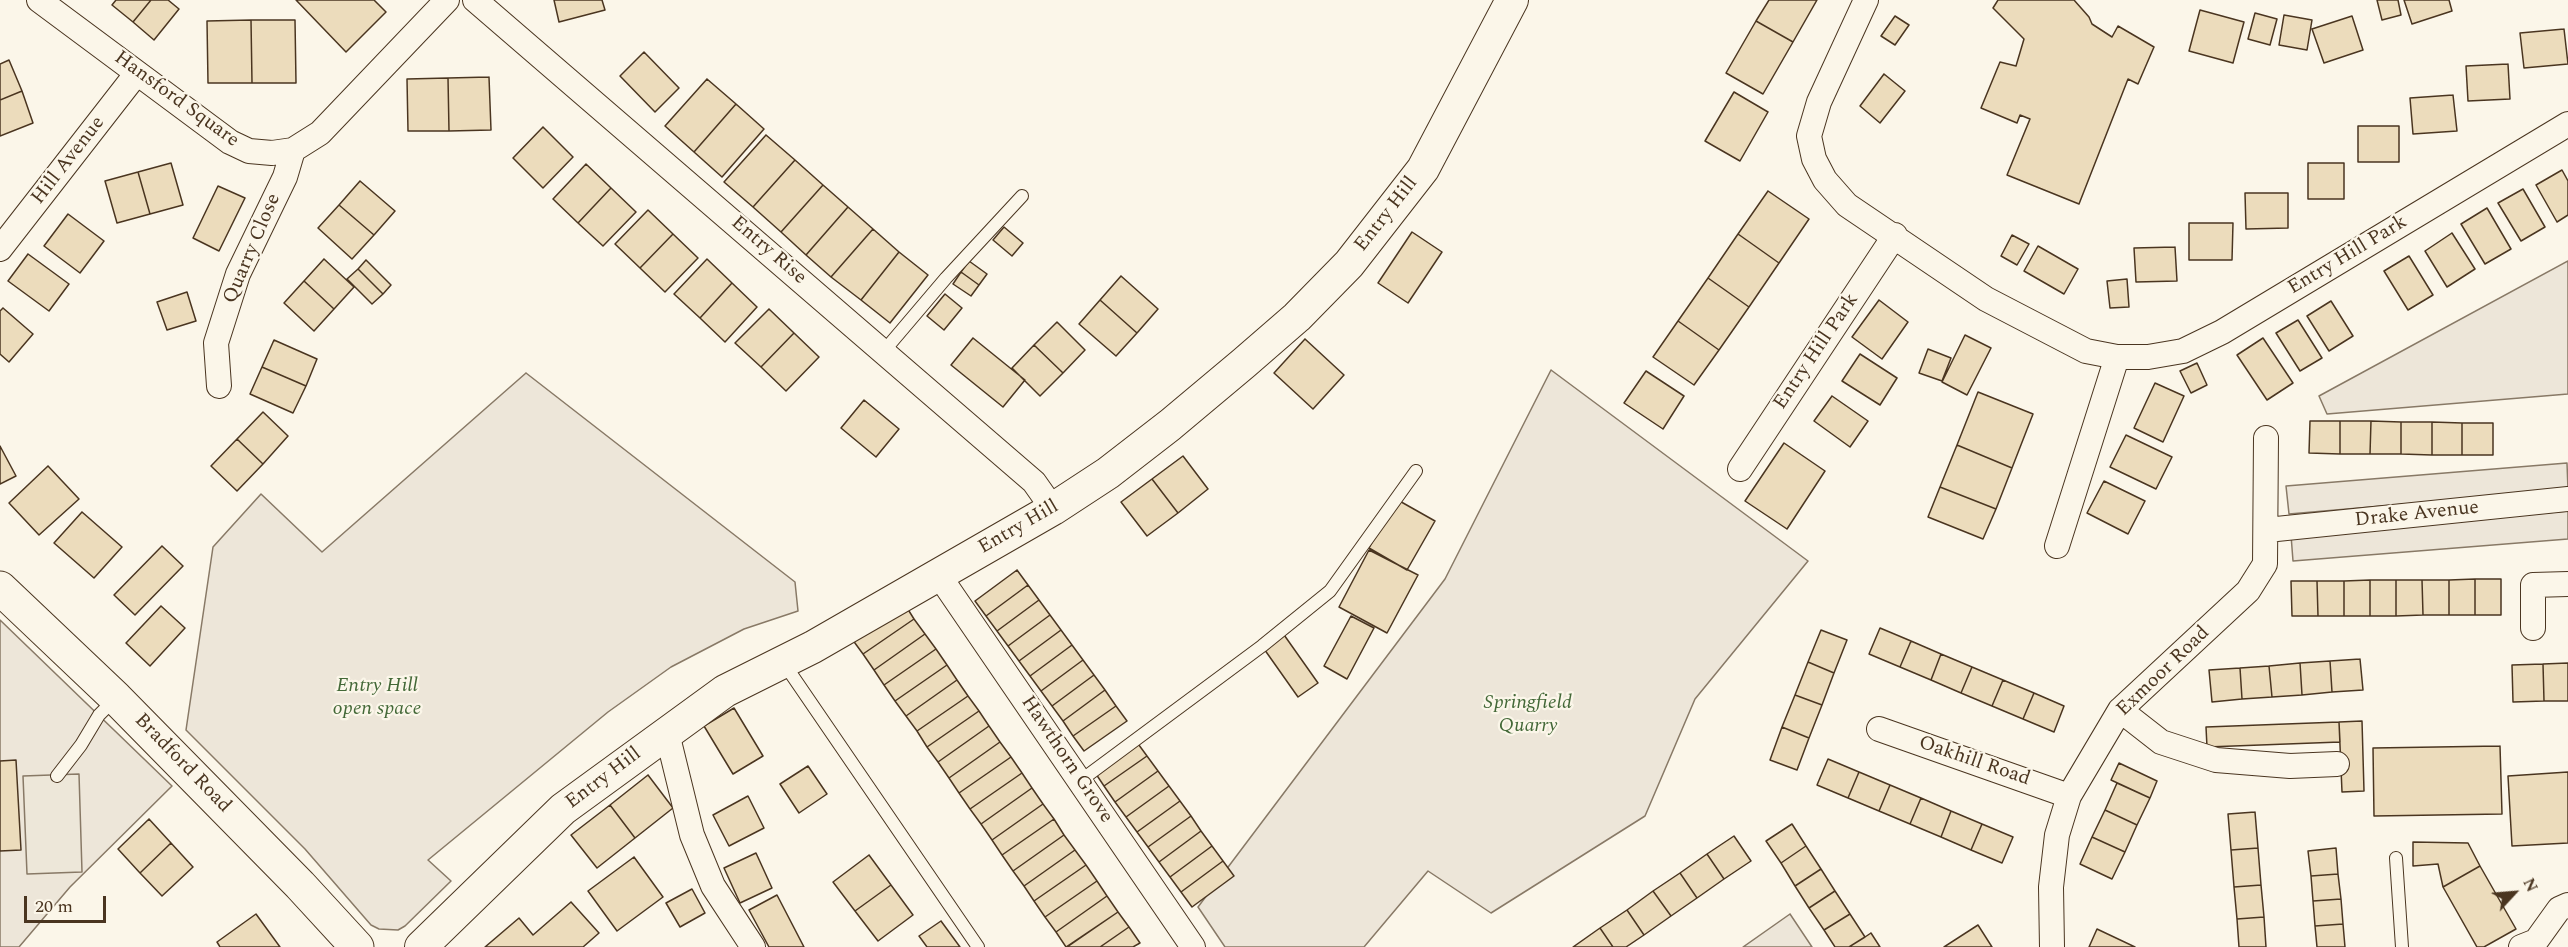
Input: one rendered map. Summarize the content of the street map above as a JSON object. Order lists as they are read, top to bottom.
{
  "streets": {
    "main road": ["Bradford Road"],
    "street": [
      "Hansford Square",
      "Hill Avenue",
      "Entry Hill",
      "Quarry Close",
      "Entry Rise",
      "Entry Hill Park",
      "Drake Avenue",
      "Exmoor Road",
      "Hawthorn Grove",
      "Oakhill Road"
    ]
  },
  "crossings": [
    ["Hansford Square", "Hill Avenue"],
    ["Hansford Square", "Quarry Close"],
    ["Entry Hill", "Entry Rise"],
    ["Entry Hill", "Hawthorn Grove"],
    ["Drake Avenue", "Exmoor Road"],
    ["Exmoor Road", "Oakhill Road"]
  ],
  "parks": ["Entry Hill open space", "Springfield Quarry"],
  "scale_bar": "20 m",
  "north": "top right"
}
